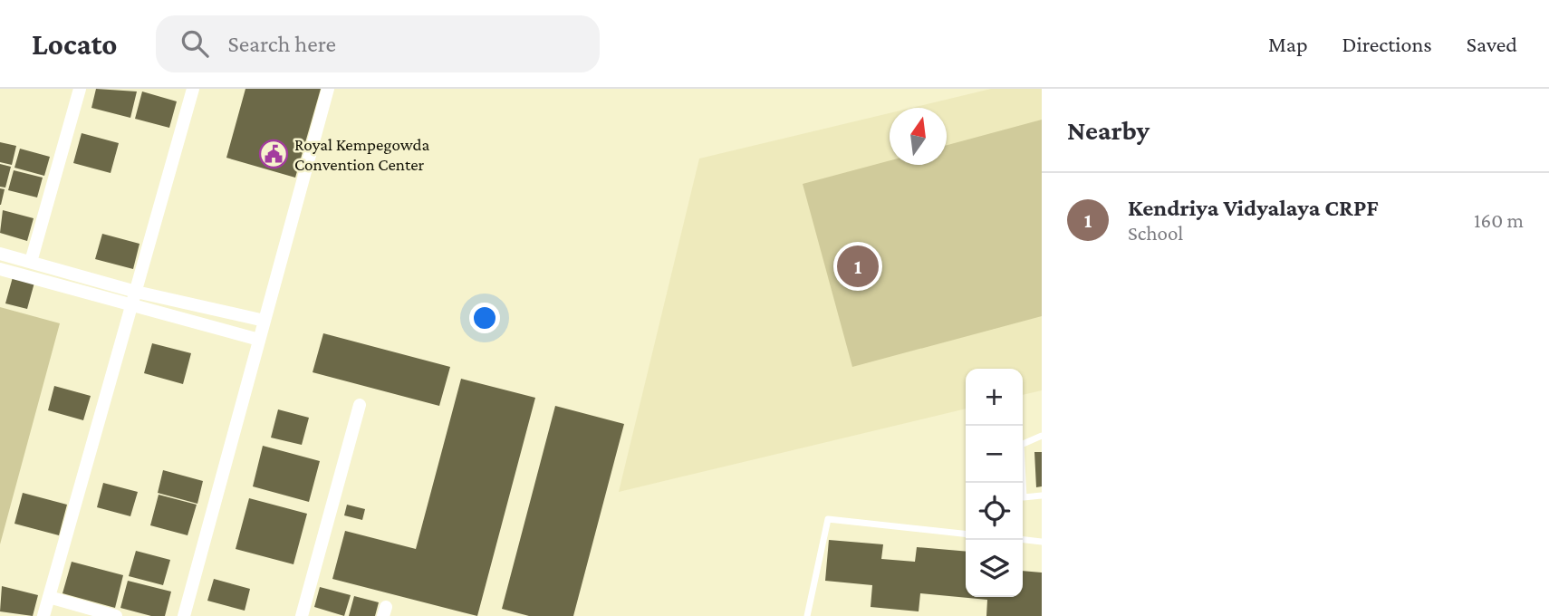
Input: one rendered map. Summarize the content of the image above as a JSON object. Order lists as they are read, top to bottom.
{
  "places": {
    "public building": ["Royal Kempegowda Convention Center"]
  },
  "north": "top",
  "page": {
    "header": "Locato",
    "search": "Search here",
    "nav": ["Map", "Directions", "Saved"],
    "heading": "Nearby",
    "list": [
      {
        "mark": "1",
        "name": "Kendriya Vidyalaya CRPF",
        "note": "School",
        "value": "160 m"
      }
    ],
    "pins": "1",
    "map_buttons": ["+", "−"]
  }
}
